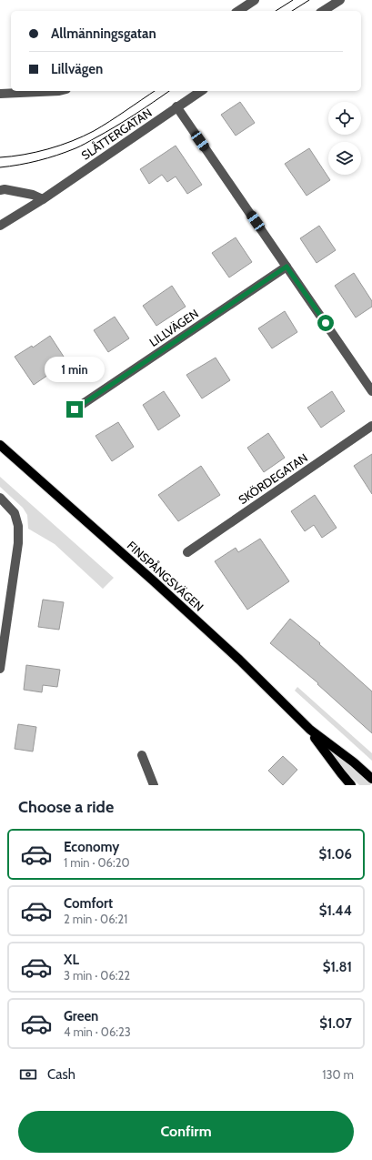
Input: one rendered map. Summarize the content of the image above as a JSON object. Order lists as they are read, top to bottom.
{
  "streets": {
    "main road": ["FINSPÅNGSVÄGEN"],
    "street": ["SLÅTTERGATAN", "LILLVÄGEN", "SKÖRDEGATAN"]
  },
  "page": {
    "banner": ["Allmänningsgatan", "Lillvägen"],
    "bubble": "1 min",
    "heading": "Choose a ride",
    "list": [
      {
        "name": "Economy",
        "note": "1 min · 06:20",
        "value": "$1.06"
      },
      {
        "name": "Comfort",
        "note": "2 min · 06:21",
        "value": "$1.44"
      },
      {
        "name": "XL",
        "note": "3 min · 06:22",
        "value": "$1.81"
      },
      {
        "name": "Green",
        "note": "4 min · 06:23",
        "value": "$1.07"
      }
    ],
    "pay": ["Cash", "130 m"],
    "buttons": "Confirm"
  }
}
